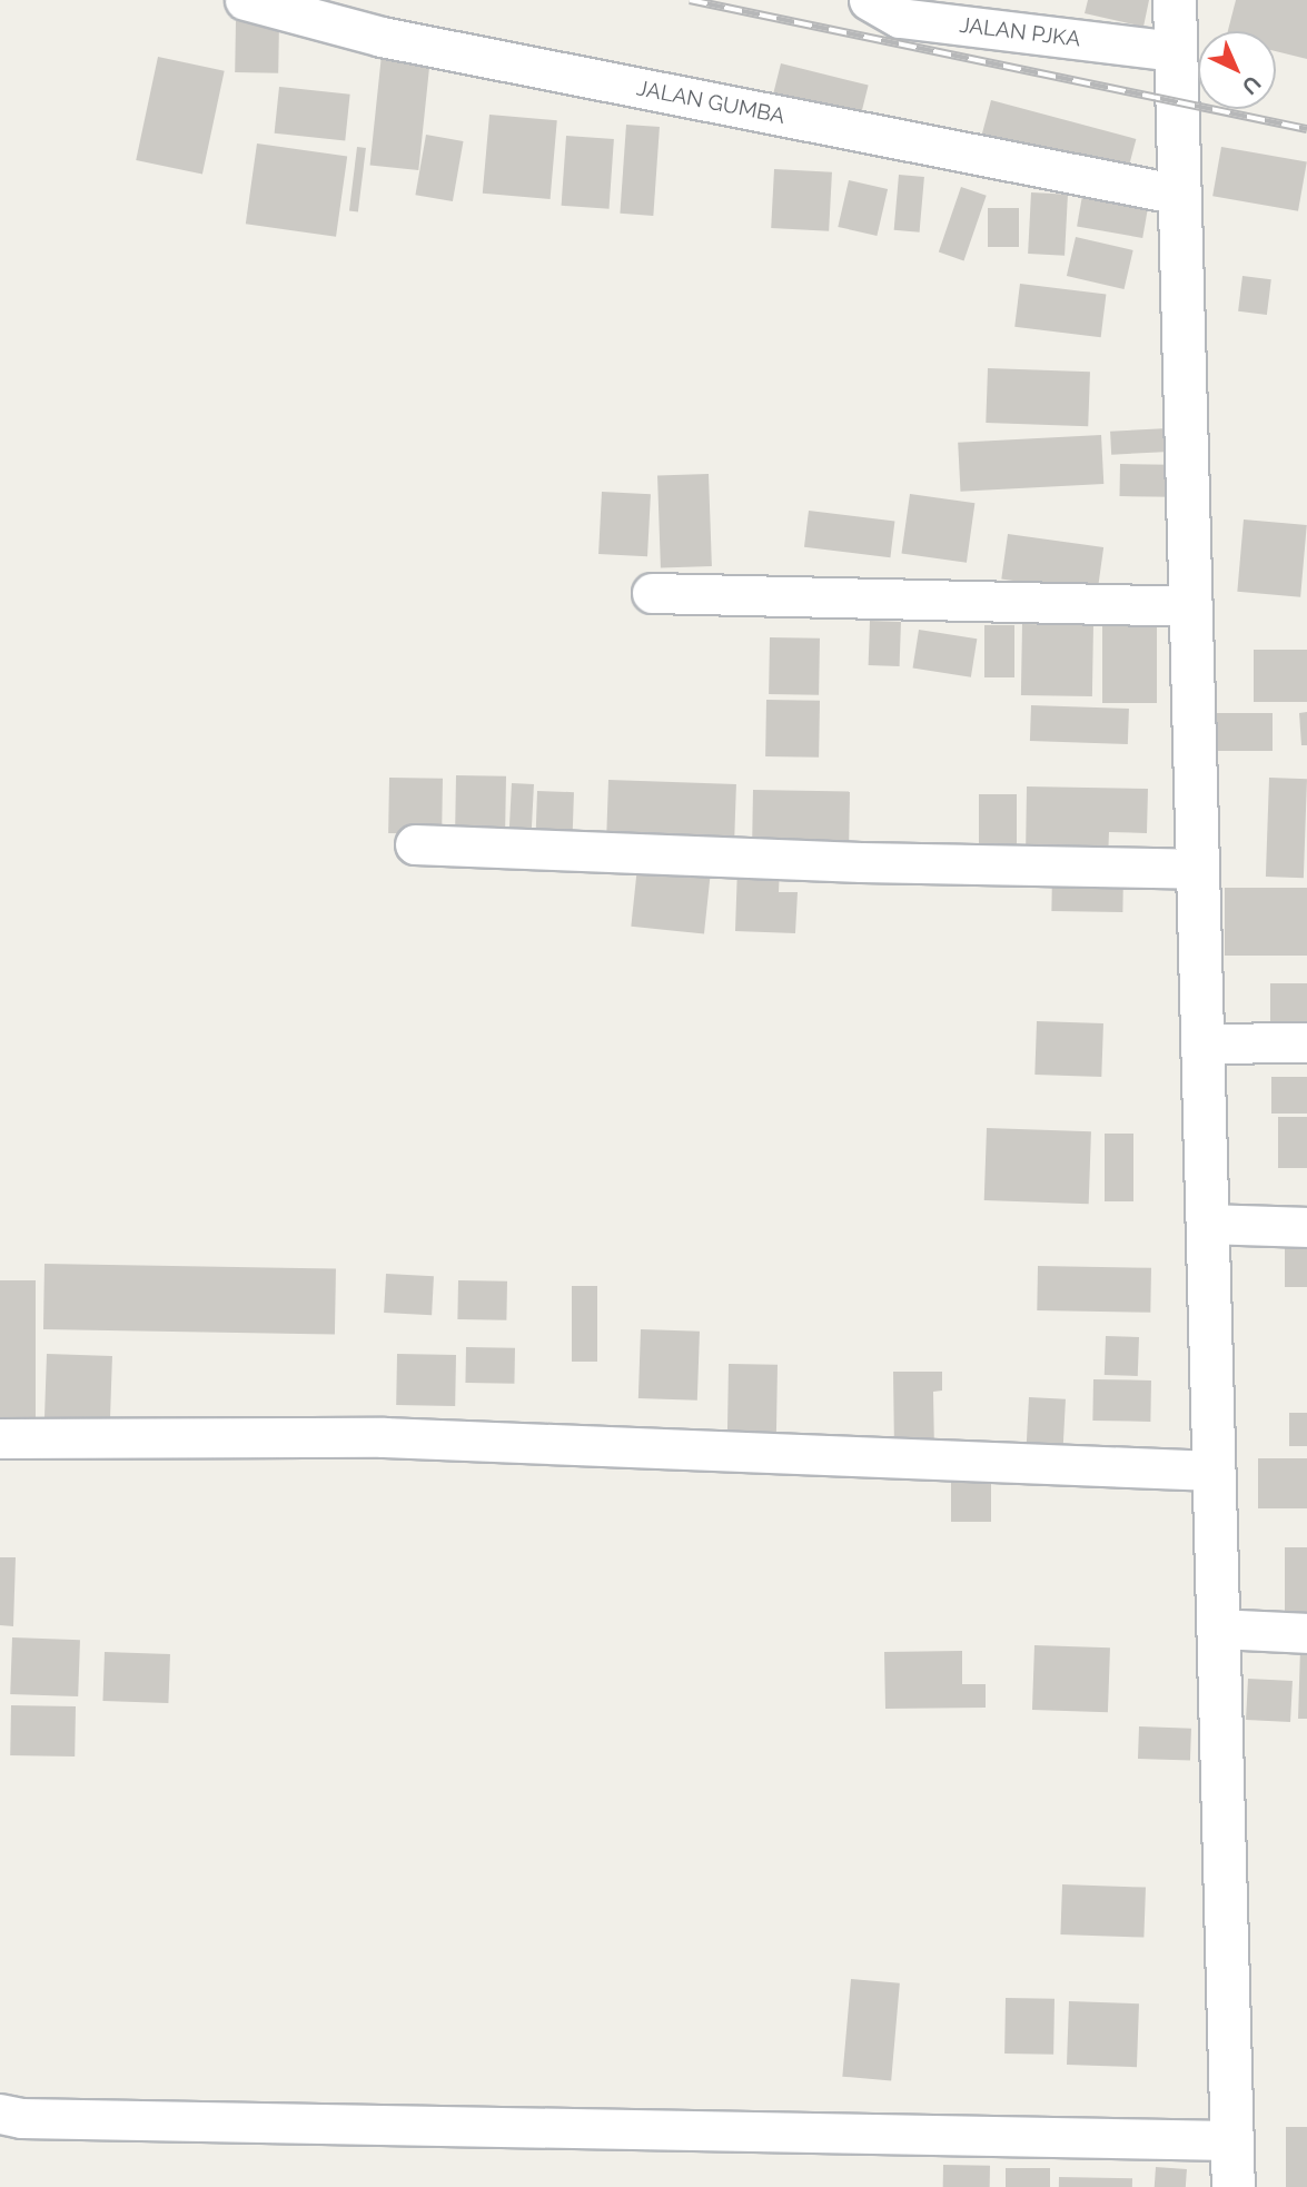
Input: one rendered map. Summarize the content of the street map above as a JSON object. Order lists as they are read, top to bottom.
{
  "streets": {
    "street": ["JALAN PJKA", "JALAN GUMBA"]
  },
  "north": "bottom right"
}
